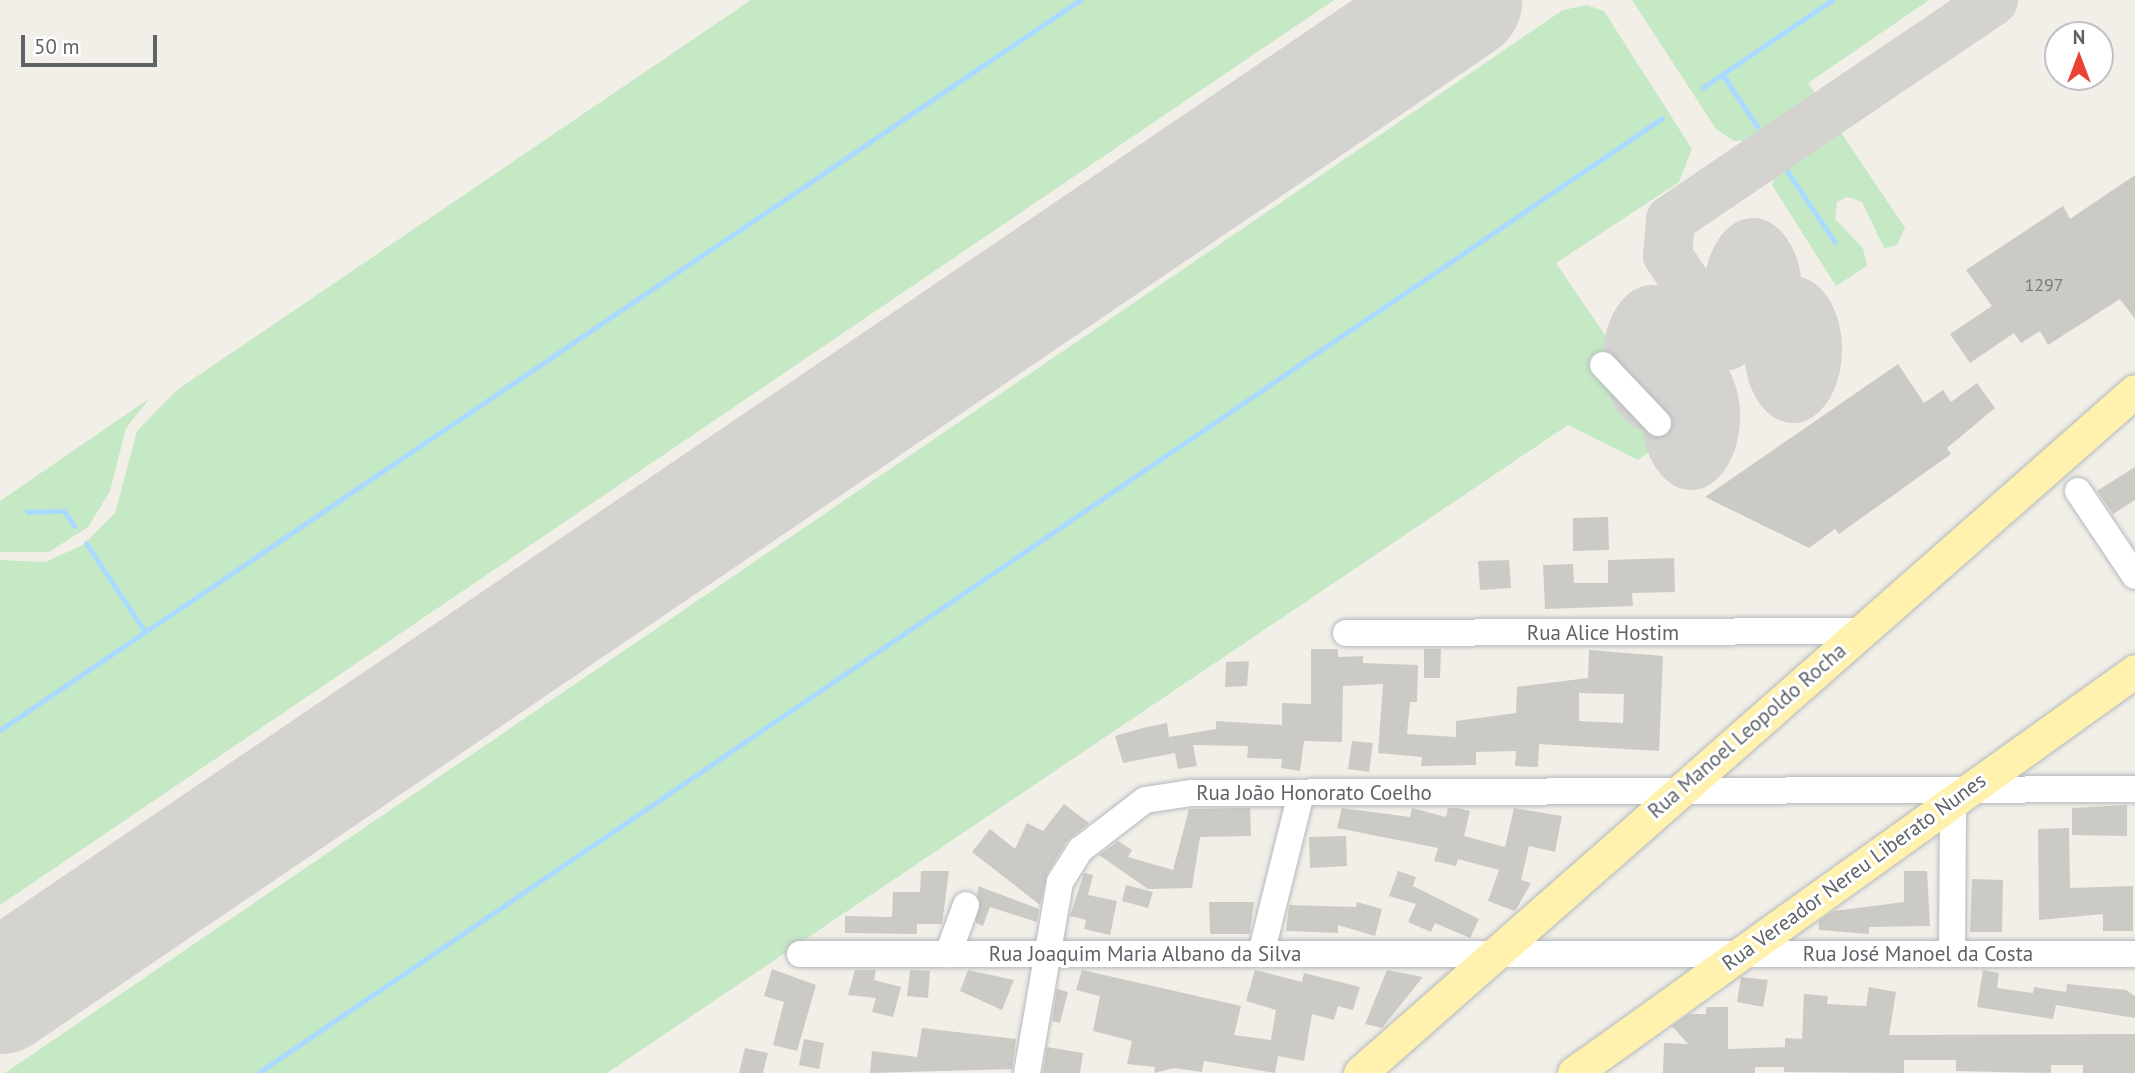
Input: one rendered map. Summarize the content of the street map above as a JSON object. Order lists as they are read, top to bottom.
{
  "streets": {
    "main road": ["Rua Manoel Leopoldo Rocha", "Rua Vereador Nereu Liberato Nunes"],
    "street": [
      "Rua Alice Hostim",
      "Rua João Honorato Coelho",
      "Rua Joaquim Maria Albano da Silva",
      "Rua José Manoel da Costa"
    ]
  },
  "crossings": [
    ["Rua Alice Hostim", "Rua Manoel Leopoldo Rocha"],
    ["Rua Manoel Leopoldo Rocha", "Rua João Honorato Coelho"],
    ["Rua Manoel Leopoldo Rocha", "Rua Joaquim Maria Albano da Silva"],
    ["Rua Manoel Leopoldo Rocha", "Rua José Manoel da Costa"],
    ["Rua João Honorato Coelho", "Rua Vereador Nereu Liberato Nunes"],
    ["Rua João Honorato Coelho", "Rua Joaquim Maria Albano da Silva"],
    ["Rua Vereador Nereu Liberato Nunes", "Rua José Manoel da Costa"],
    ["Rua Joaquim Maria Albano da Silva", "Rua José Manoel da Costa"]
  ],
  "house_numbers": ["1297"],
  "scale_bar": "50 m",
  "north": "top"
}
